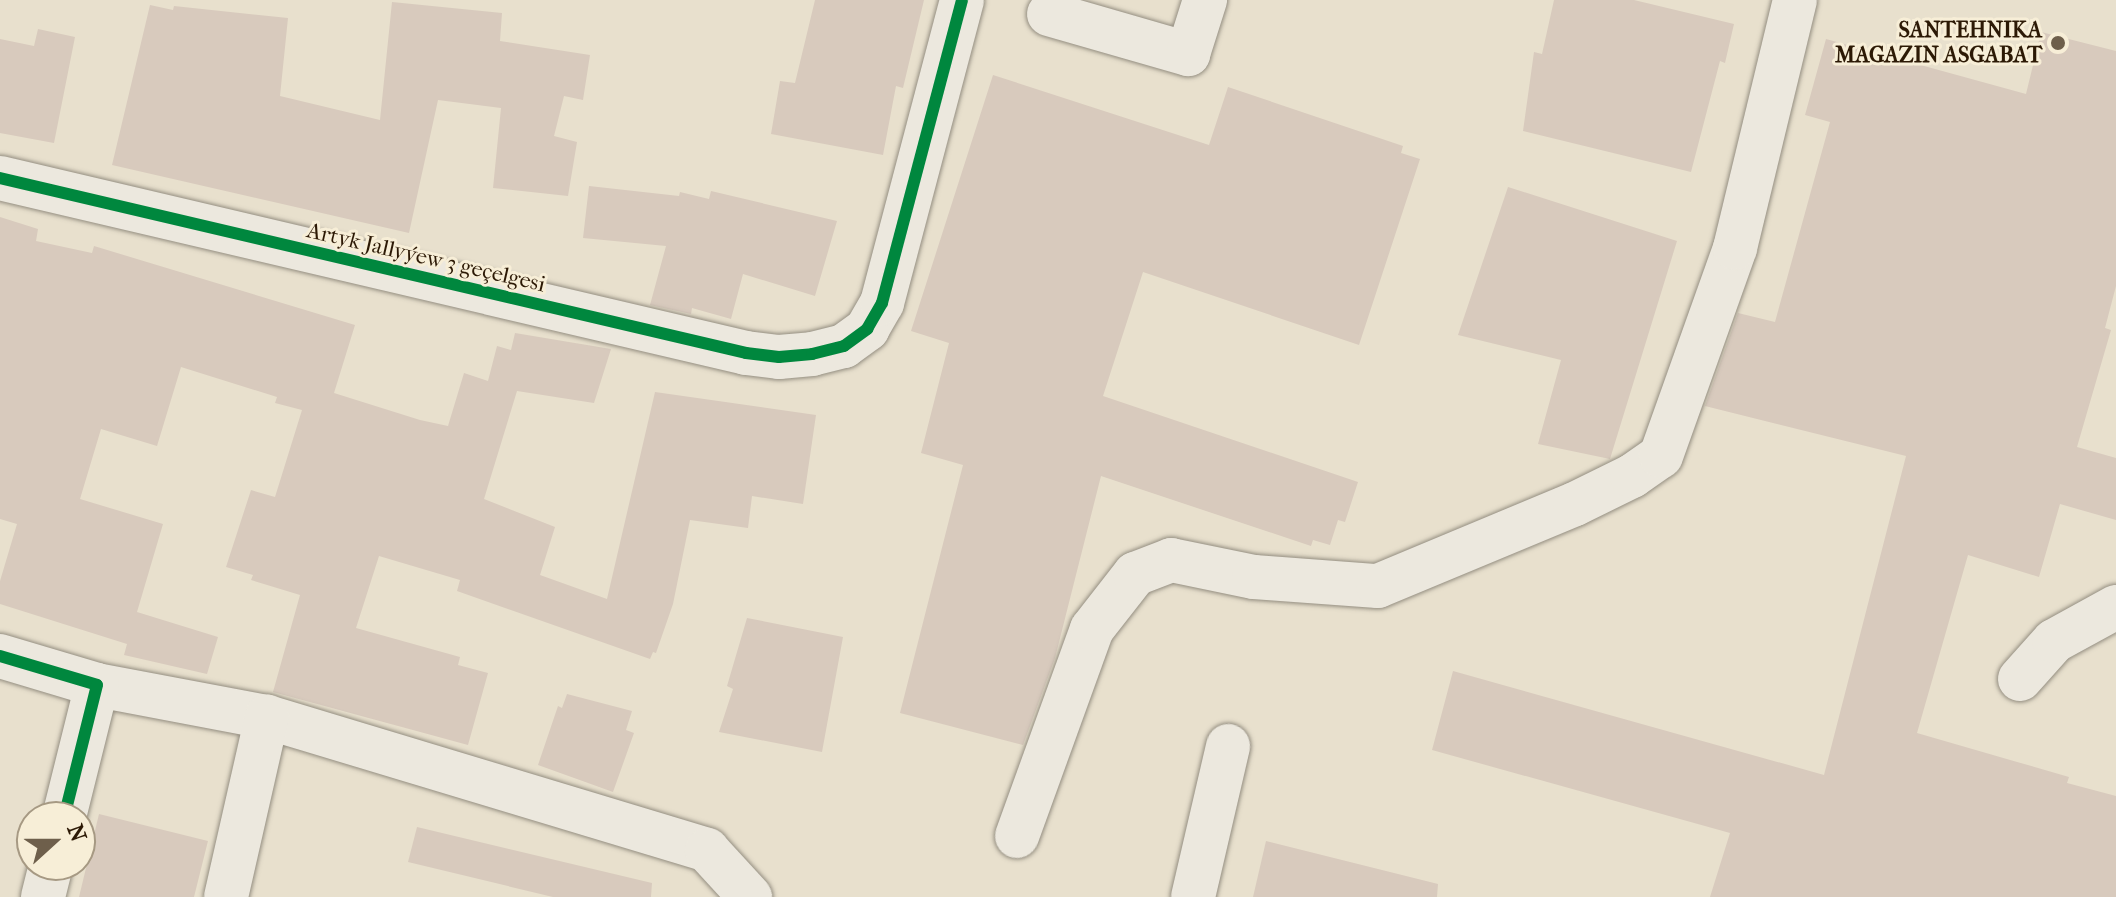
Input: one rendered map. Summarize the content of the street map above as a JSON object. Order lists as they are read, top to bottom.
{
  "streets": {
    "street": ["Artyk Jallyýew 3 geçelgesi"]
  },
  "places": ["SANTEHNIKA MAGAZIN ASGABAT"],
  "north": "right"
}
